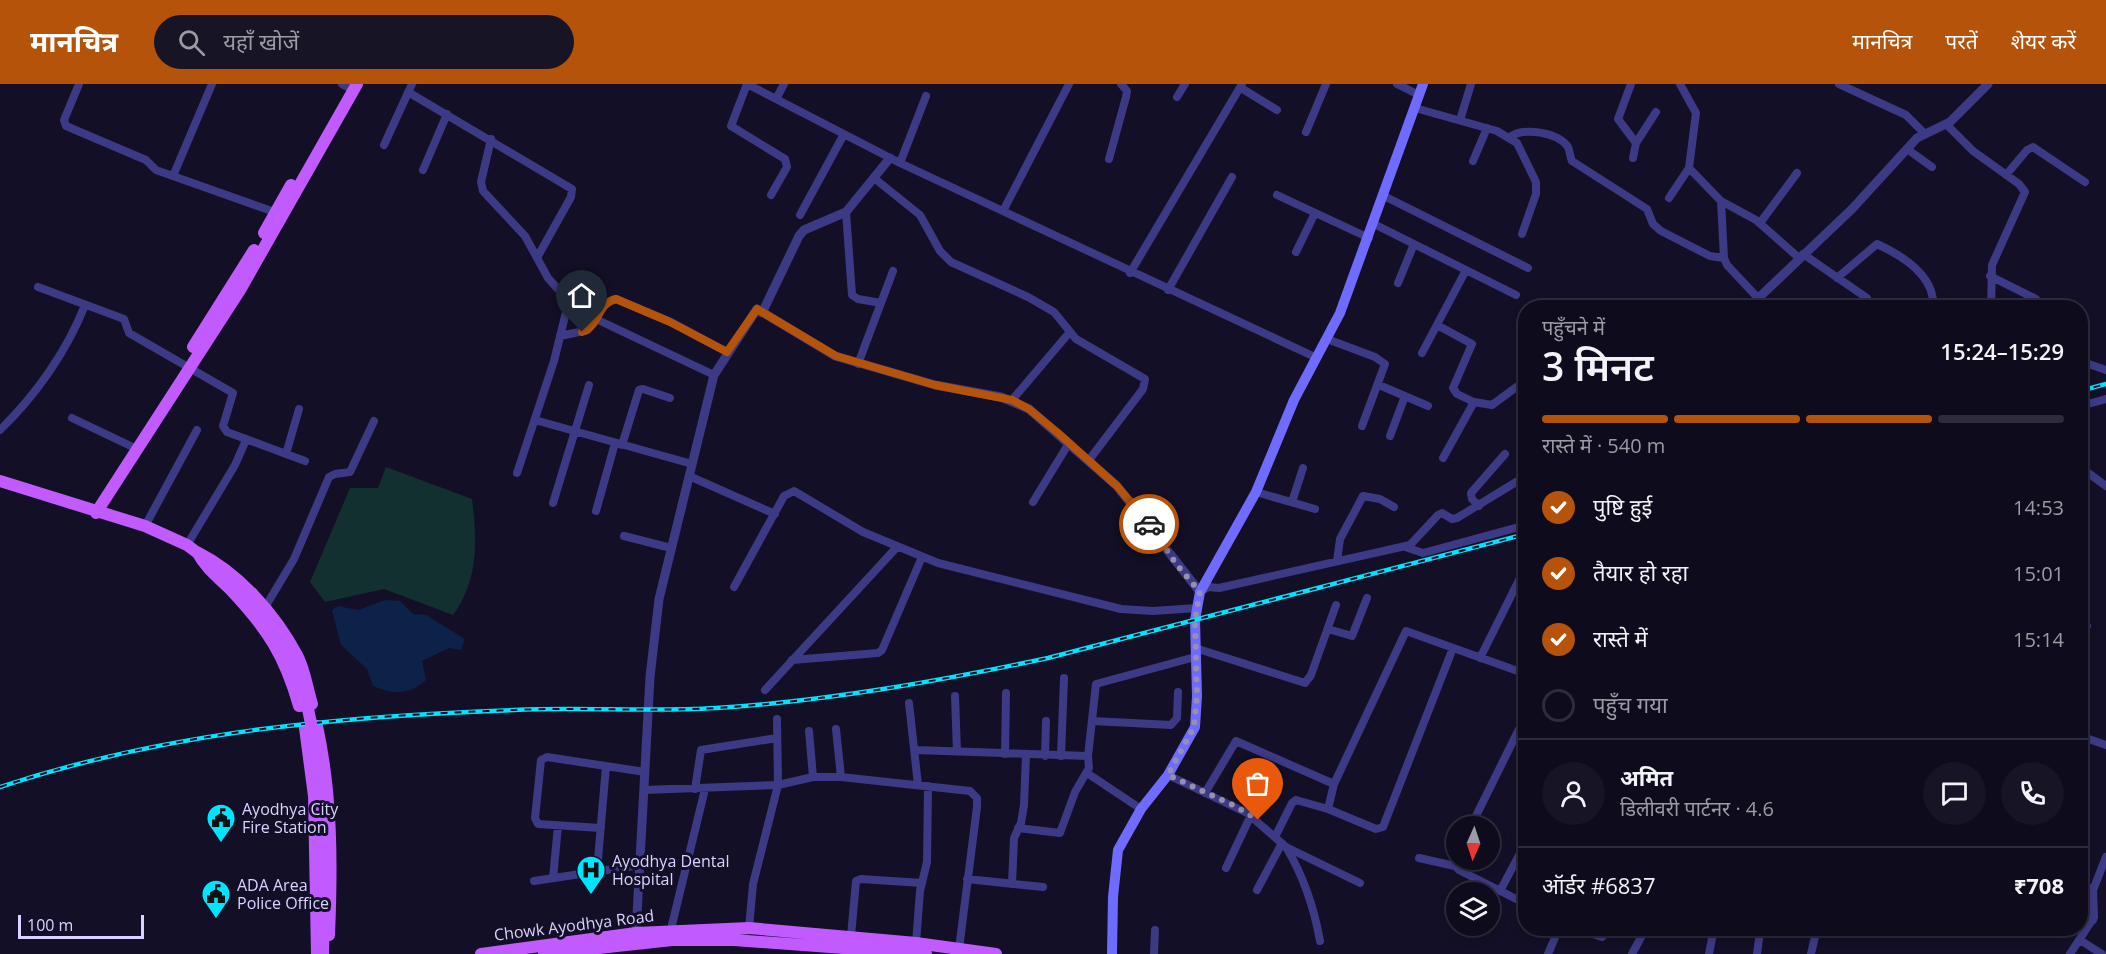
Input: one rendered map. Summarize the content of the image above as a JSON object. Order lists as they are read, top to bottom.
{
  "streets": {
    "main road": ["Chowk Ayodhya Road"]
  },
  "places": {
    "public building": ["Ayodhya City Fire Station", "ADA Area Police Office"],
    "hospital": ["Ayodhya Dental Hospital"]
  },
  "scale_bar": "100 m",
  "north": "bottom",
  "page": {
    "header": "मानचित्र",
    "search": "यहाँ खोजें",
    "nav": ["मानचित्र", "परतें", "शेयर करें"],
    "heading": ["3 मिनट", "पहुँचने में", "15:24–15:29"],
    "panel": [
      "अमित",
      "डिलीवरी पार्टनर · 4.6",
      "ऑर्डर #6837",
      "₹708"
    ],
    "bar": "रास्ते में · 540 m",
    "list": [
      ["पुष्टि हुई", "14:53"],
      ["तैयार हो रहा", "15:01"],
      ["रास्ते में", "15:14"],
      "पहुँच गया"
    ],
    "scale": "100 m"
  }
}
